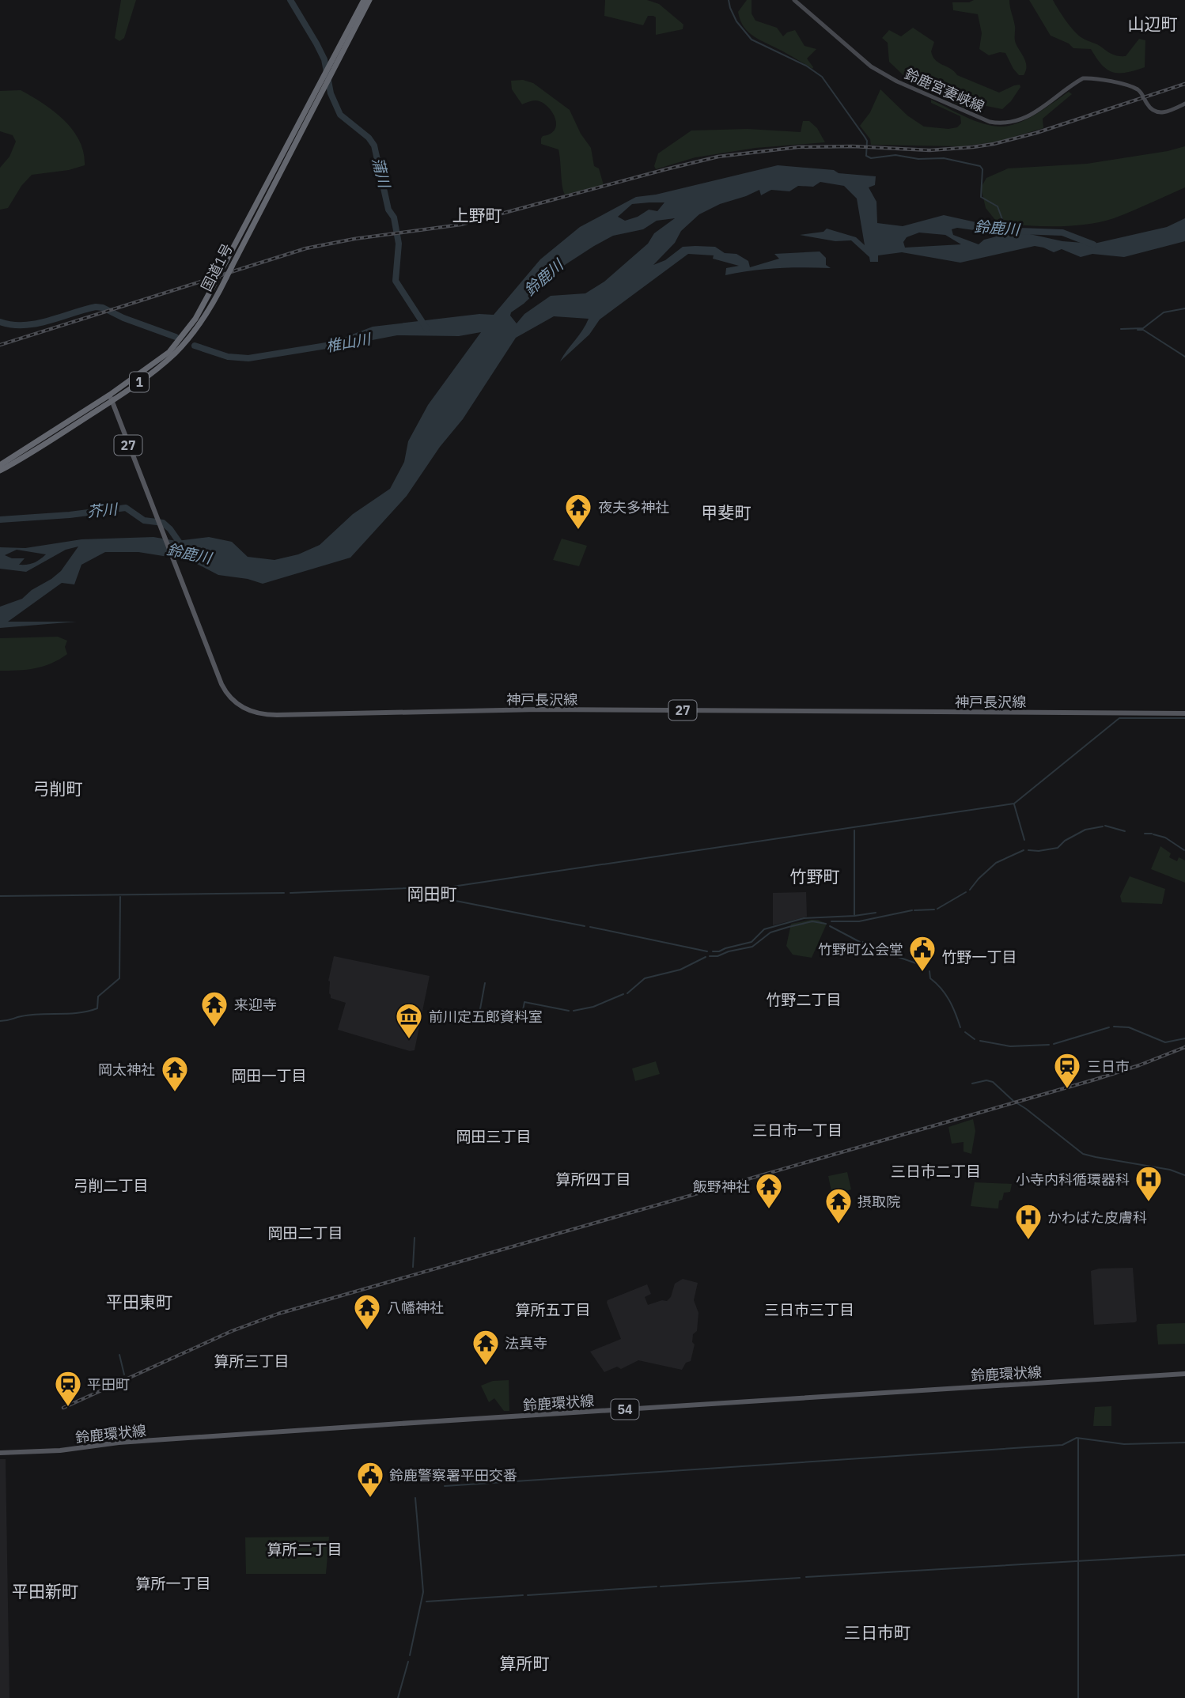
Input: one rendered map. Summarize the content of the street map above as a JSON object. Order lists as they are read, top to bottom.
{
  "streets": {
    "highway": ["国道1号", "1"],
    "main road": [
      "鈴鹿宮妻峡線",
      "27",
      "神戸長沢線",
      "鈴鹿環状線",
      "54"
    ]
  },
  "crossings": [
    ["国道1号", "神戸長沢線"]
  ],
  "districts": [
    "山辺町",
    "上野町",
    "甲斐町",
    "弓削町",
    "竹野町",
    "岡田町",
    "竹野一丁目",
    "竹野二丁目",
    "岡田一丁目",
    "三日市一丁目",
    "岡田三丁目",
    "三日市二丁目",
    "算所四丁目",
    "弓削二丁目",
    "岡田二丁目",
    "平田東町",
    "算所五丁目",
    "三日市三丁目",
    "算所三丁目",
    "算所二丁目",
    "算所一丁目",
    "平田新町",
    "三日市町",
    "算所町"
  ],
  "water": [
    "蒲川",
    "鈴鹿川",
    "椎山川",
    "芥川"
  ],
  "places": {
    "temple": [
      "夜夫多神社",
      "来迎寺",
      "岡太神社",
      "飯野神社",
      "摂取院",
      "八幡神社",
      "法真寺"
    ],
    "public building": ["竹野町公会堂", "鈴鹿警察署平田交番"],
    "museum": ["前川定五郎資料室"],
    "station": ["三日市", "平田町"],
    "hospital": ["小寺内科循環器科", "かわばた皮膚科"]
  }
}
